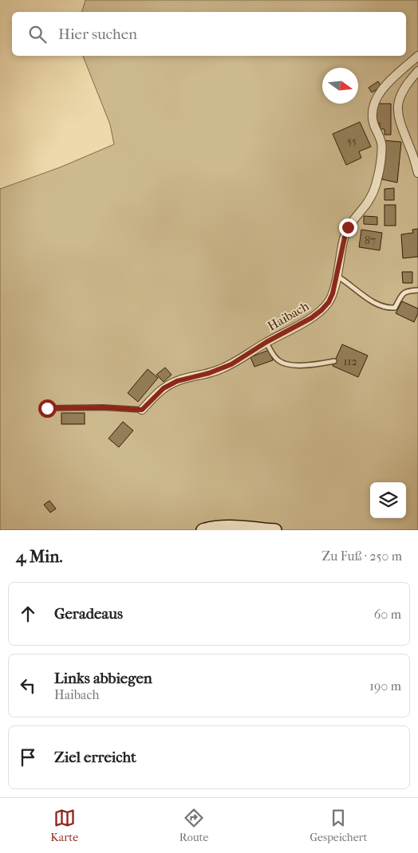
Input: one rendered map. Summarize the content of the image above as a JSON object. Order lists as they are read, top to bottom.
{
  "streets": {
    "street": ["Haibach"]
  },
  "house_numbers": ["55", "87", "112"],
  "north": "right",
  "page": {
    "search": "Hier suchen",
    "heading": ["4 Min.", "Zu Fuß · 250 m"],
    "list": [
      ["Geradeaus", "60 m"],
      ["Links abbiegen", "Haibach", "190 m"],
      "Ziel erreicht"
    ],
    "nav": ["Karte", "Route", "Gespeichert"]
  }
}
